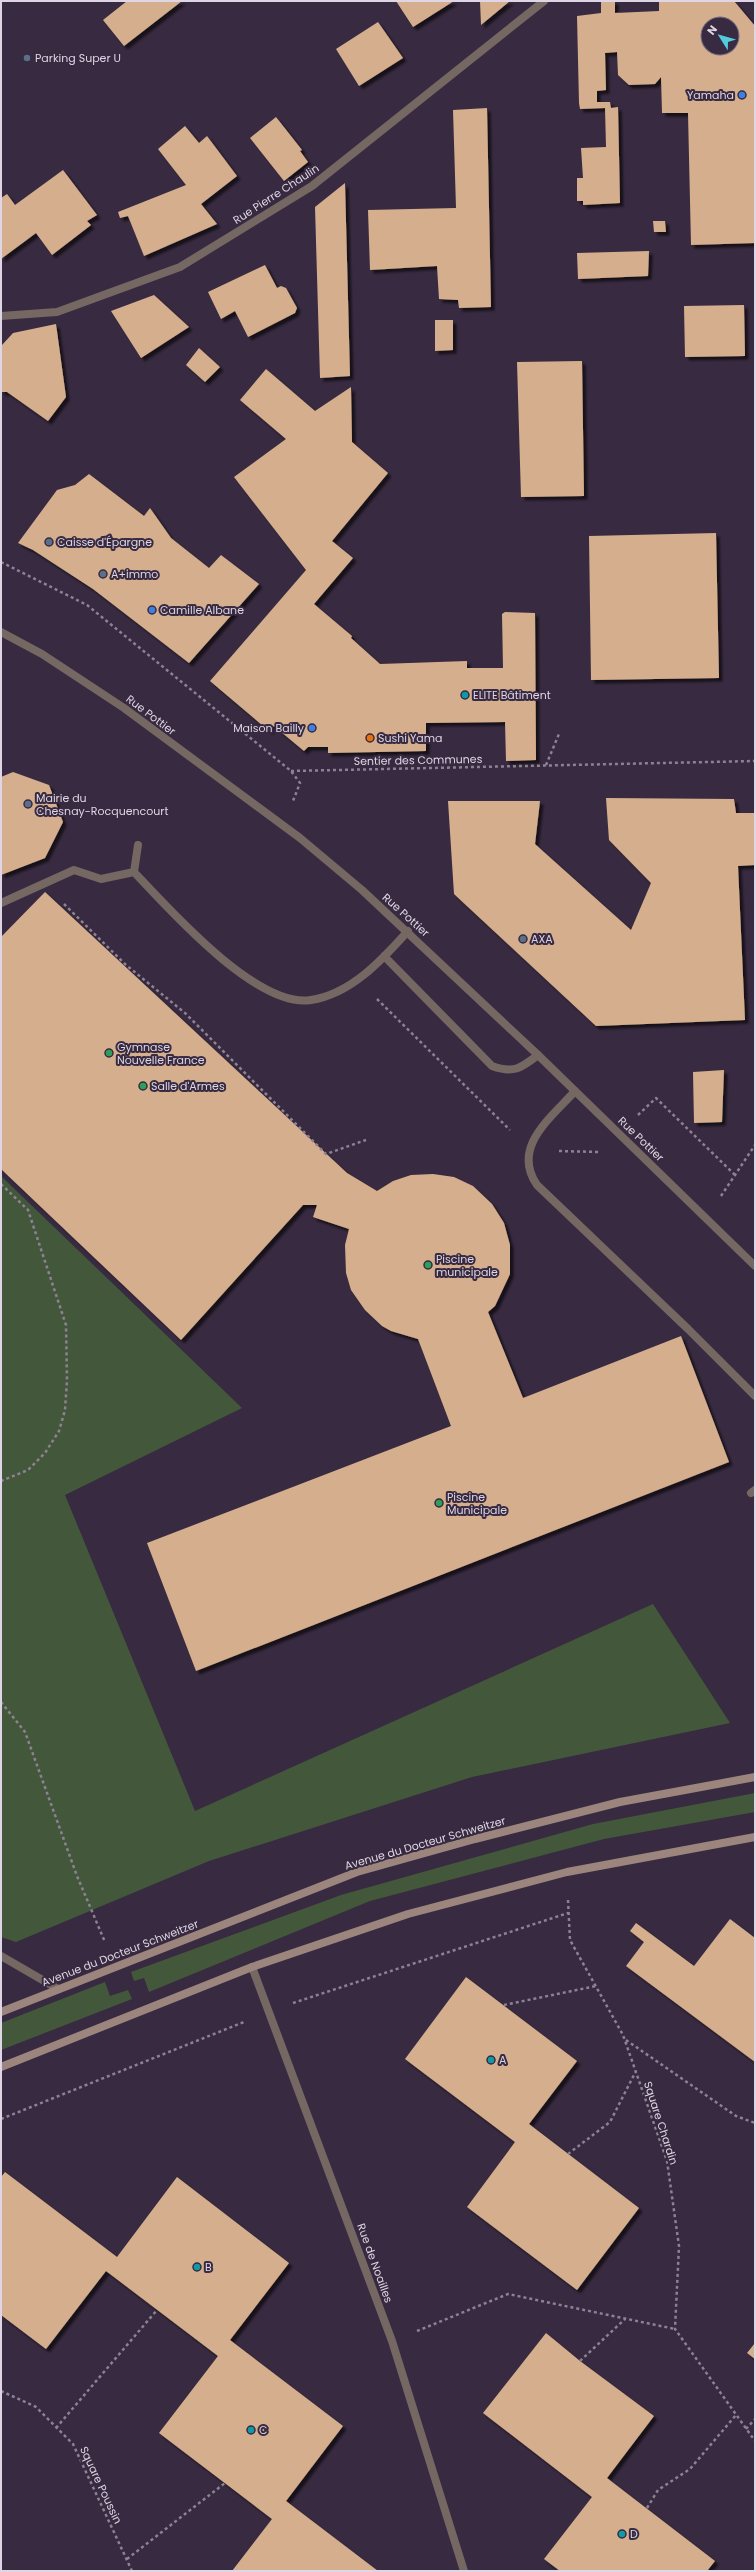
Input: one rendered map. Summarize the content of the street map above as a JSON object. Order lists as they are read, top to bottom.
{
  "streets": {
    "main road": ["Avenue du Docteur Schweitzer"],
    "street": ["Rue Pierre Chaulin", "Rue Pottier", "Rue de Noailles"],
    "path": ["Sentier des Communes", "Square Chardin", "Square Poussin"]
  },
  "places": [
    "Parking Super U",
    "Yamaha",
    "Caisse d'Épargne",
    "A+immo",
    "Camille Albane",
    "ELITE Bâtiment",
    "Maison Bailly",
    "Sushi Yama",
    "Mairie du Chesnay-Rocquencourt",
    "AXA",
    "Gymnase Nouvelle France",
    "Salle d'Armes",
    "Piscine municipale",
    "Piscine Municipale",
    "A",
    "B",
    "C",
    "D"
  ],
  "north": "top left"
}
